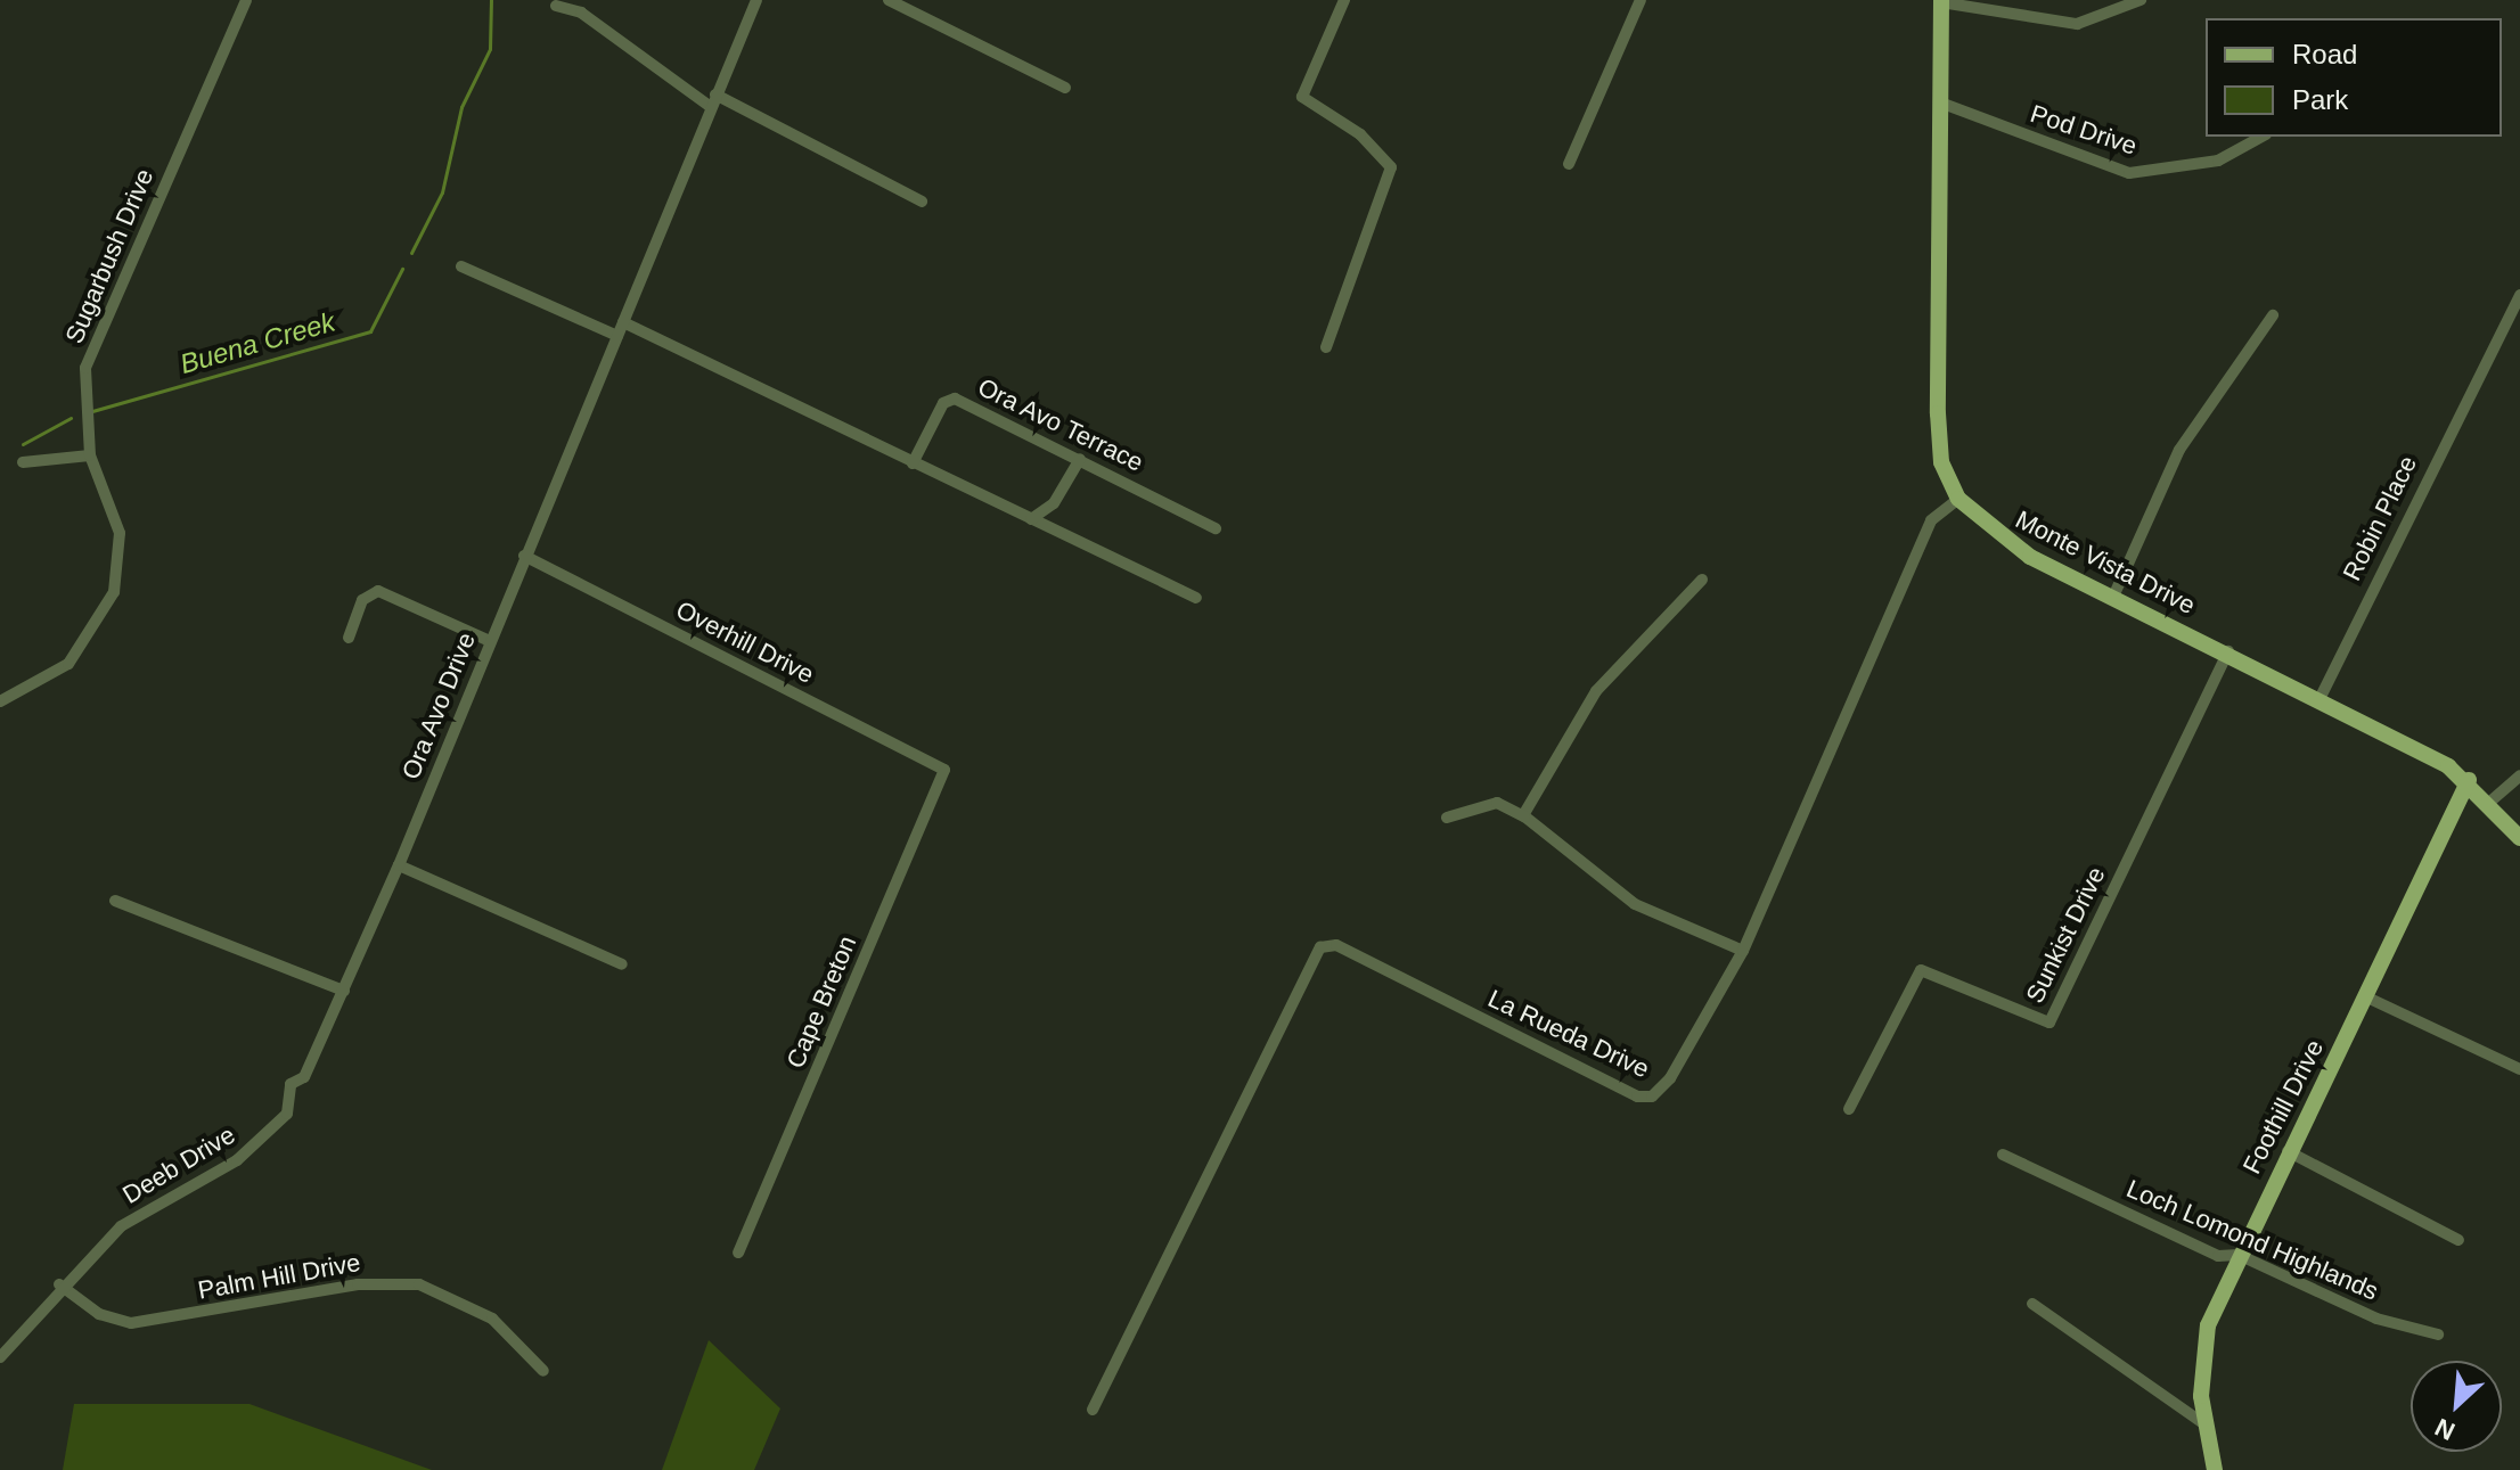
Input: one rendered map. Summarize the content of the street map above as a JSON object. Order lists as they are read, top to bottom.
{
  "streets": {
    "main road": ["Monte Vista Drive", "Foothill Drive"],
    "street": [
      "Pod Drive",
      "Sugarbush Drive",
      "Ora Avo Terrace",
      "Robin Place",
      "Overhill Drive",
      "Ora Avo Drive",
      "Sunkist Drive",
      "Cape Breton",
      "La Rueda Drive",
      "Deeb Drive",
      "Loch Lomond Highlands",
      "Palm Hill Drive"
    ]
  },
  "crossings": [
    ["Pod Drive", "Monte Vista Drive"],
    ["Robin Place", "Monte Vista Drive"],
    ["Monte Vista Drive", "Sunkist Drive"],
    ["Monte Vista Drive", "La Rueda Drive"],
    ["Monte Vista Drive", "Foothill Drive"],
    ["Overhill Drive", "Ora Avo Drive"],
    ["Overhill Drive", "Cape Breton"],
    ["Ora Avo Drive", "Deeb Drive"],
    ["Foothill Drive", "Loch Lomond Highlands"],
    ["Deeb Drive", "Palm Hill Drive"]
  ],
  "water": ["Buena Creek"],
  "legend": ["Road", "Park"],
  "north": "bottom left"
}
